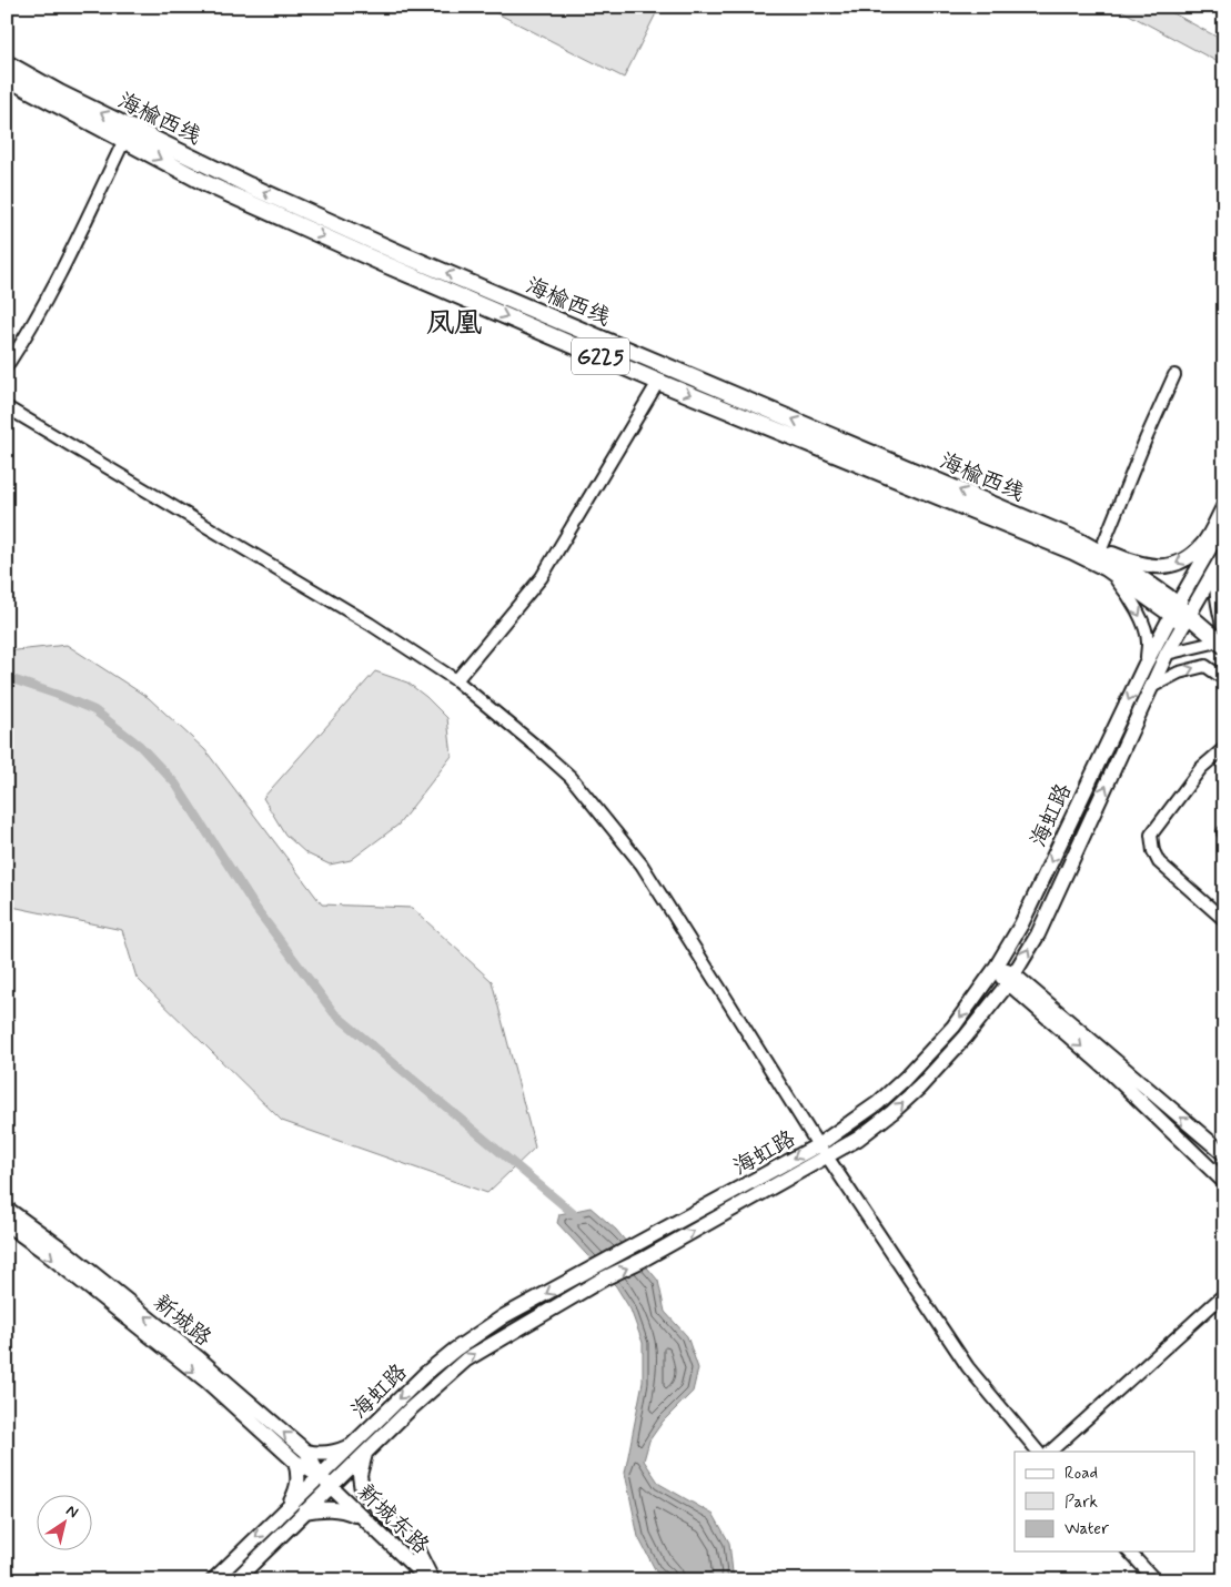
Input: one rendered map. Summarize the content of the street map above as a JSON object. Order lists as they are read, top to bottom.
{
  "streets": {
    "highway": ["海榆西线", "G225"],
    "main road": ["海虹路", "新城路", "新城东路"]
  },
  "crossings": [
    ["海榆西线", "G225"],
    ["海榆西线", "海虹路"],
    ["G225", "海虹路"],
    ["海虹路", "新城路"],
    ["海虹路", "新城东路"],
    ["新城路", "新城东路"]
  ],
  "districts": ["凤凰"],
  "legend": ["Road", "Park", "Water"],
  "north": "top right"
}
